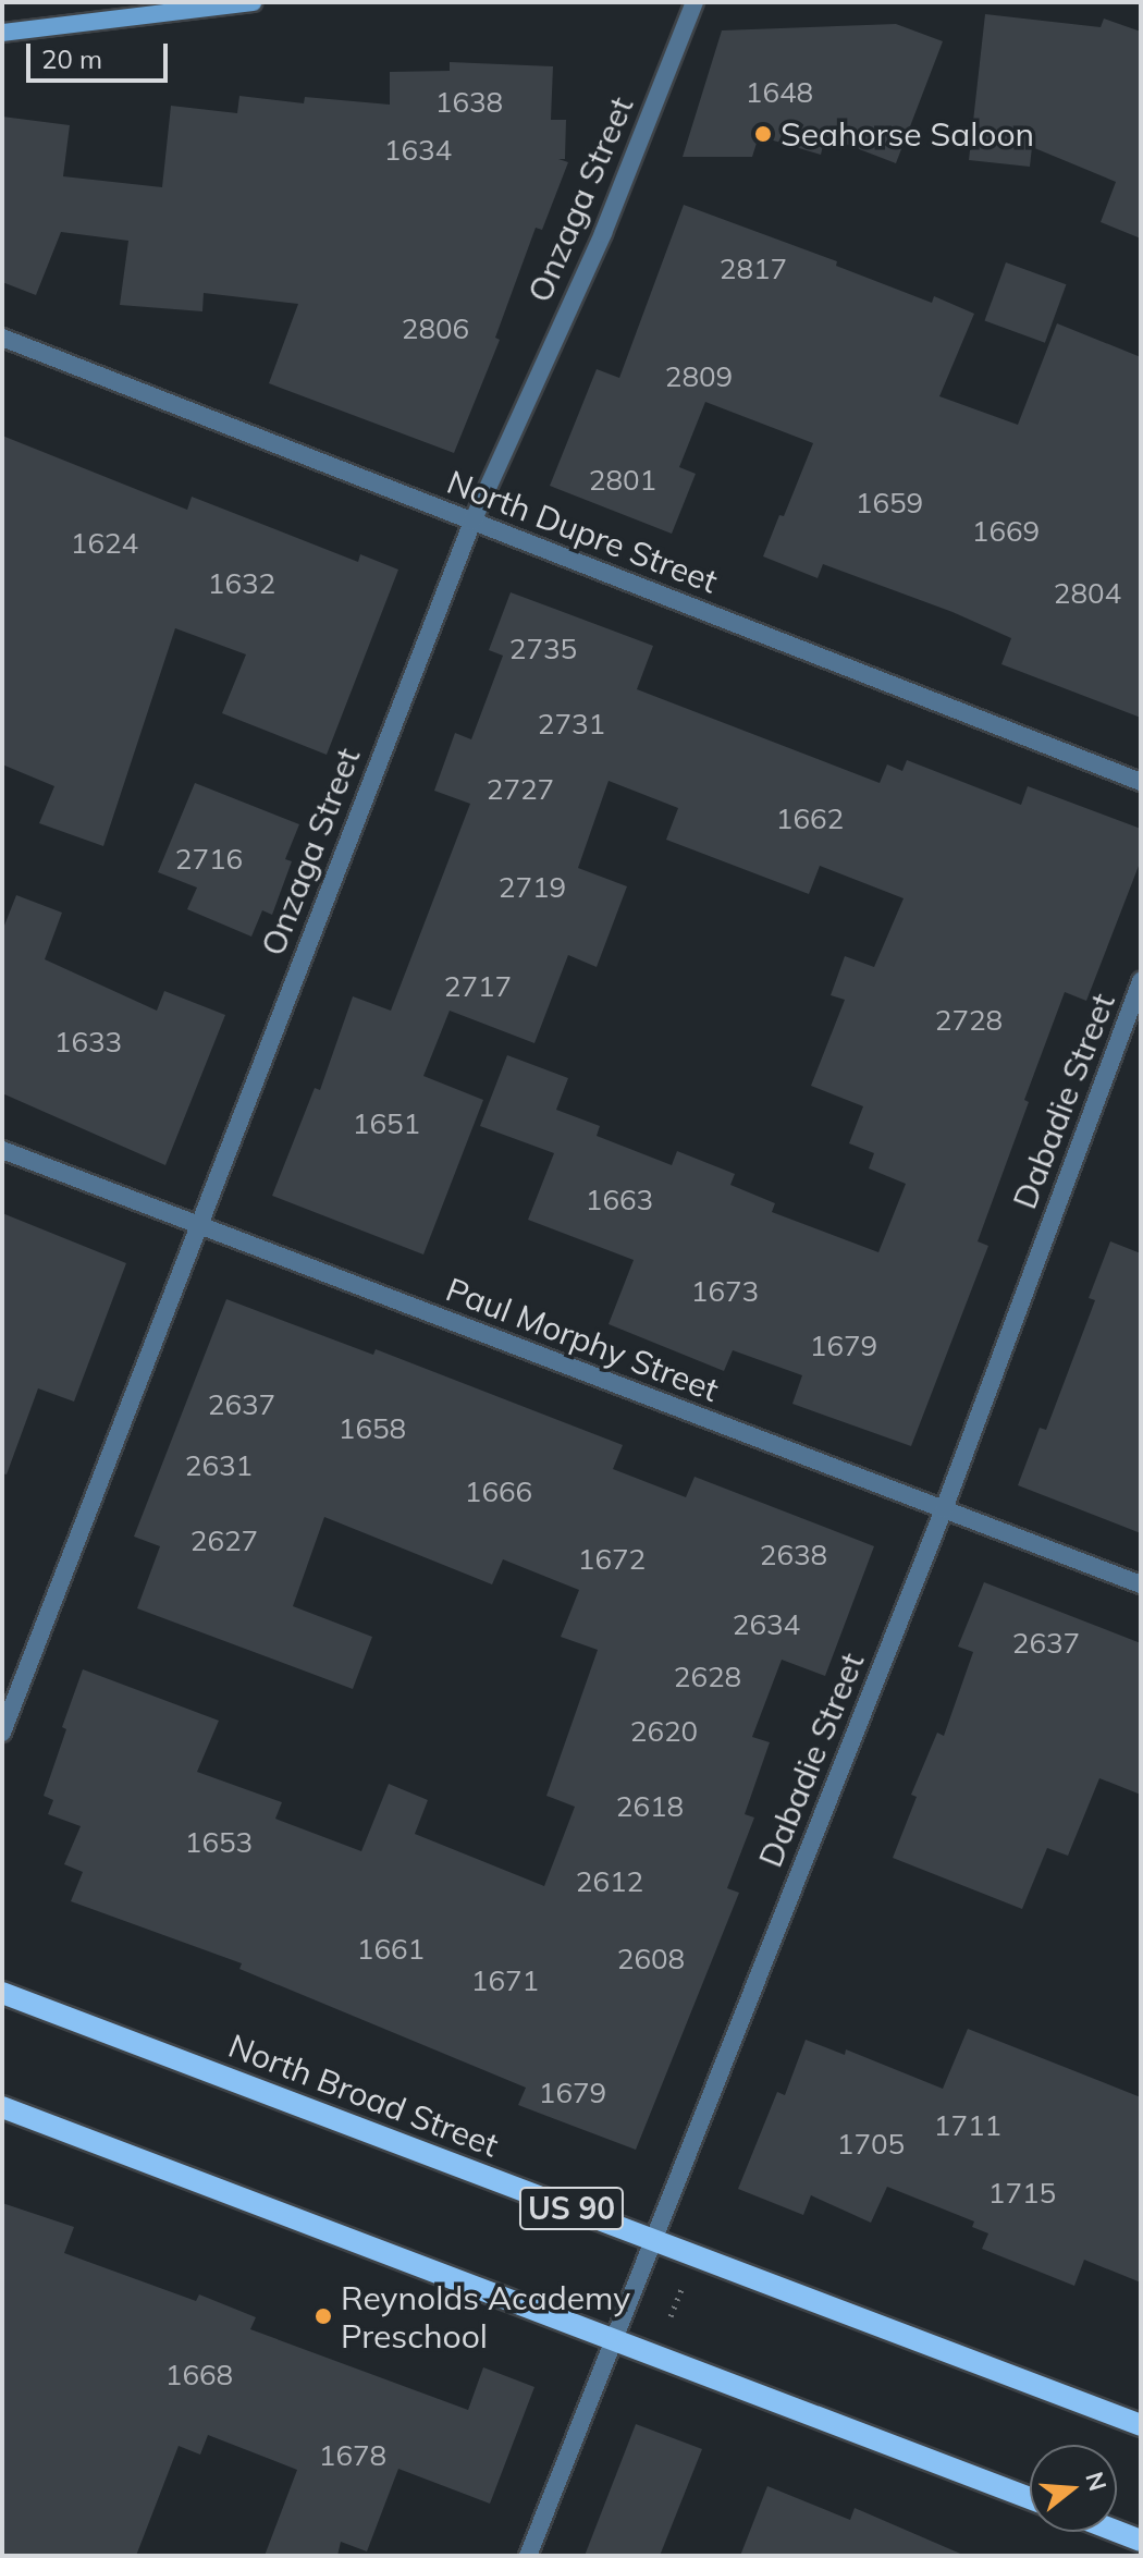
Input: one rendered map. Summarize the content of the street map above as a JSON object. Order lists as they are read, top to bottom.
{
  "streets": {
    "main road": ["North Broad Street", "US 90"],
    "street": [
      "Onzaga Street",
      "North Dupre Street",
      "Dabadie Street",
      "Paul Morphy Street"
    ]
  },
  "crossings": [
    ["Onzaga Street", "North Dupre Street"],
    ["Onzaga Street", "Paul Morphy Street"],
    ["Dabadie Street", "Paul Morphy Street"],
    ["Dabadie Street", "North Broad Street"]
  ],
  "places": ["Seahorse Saloon", "Reynolds Academy Preschool"],
  "house_numbers": [
    "1648",
    "1638",
    "1634",
    "2817",
    "2806",
    "2809",
    "2801",
    "1659",
    "1669",
    "1624",
    "1632",
    "2804",
    "2735",
    "2731",
    "2727",
    "1662",
    "2716",
    "2719",
    "2717",
    "2728",
    "1633",
    "1651",
    "1663",
    "1673",
    "1679",
    "2637",
    "1658",
    "2631",
    "1666",
    "2627",
    "2638",
    "1672",
    "2634",
    "2637",
    "2628",
    "2620",
    "2618",
    "1653",
    "2612",
    "1661",
    "2608",
    "1671",
    "1679",
    "1711",
    "1705",
    "1715",
    "1668",
    "1678"
  ],
  "scale_bar": "20 m",
  "north": "right"
}
